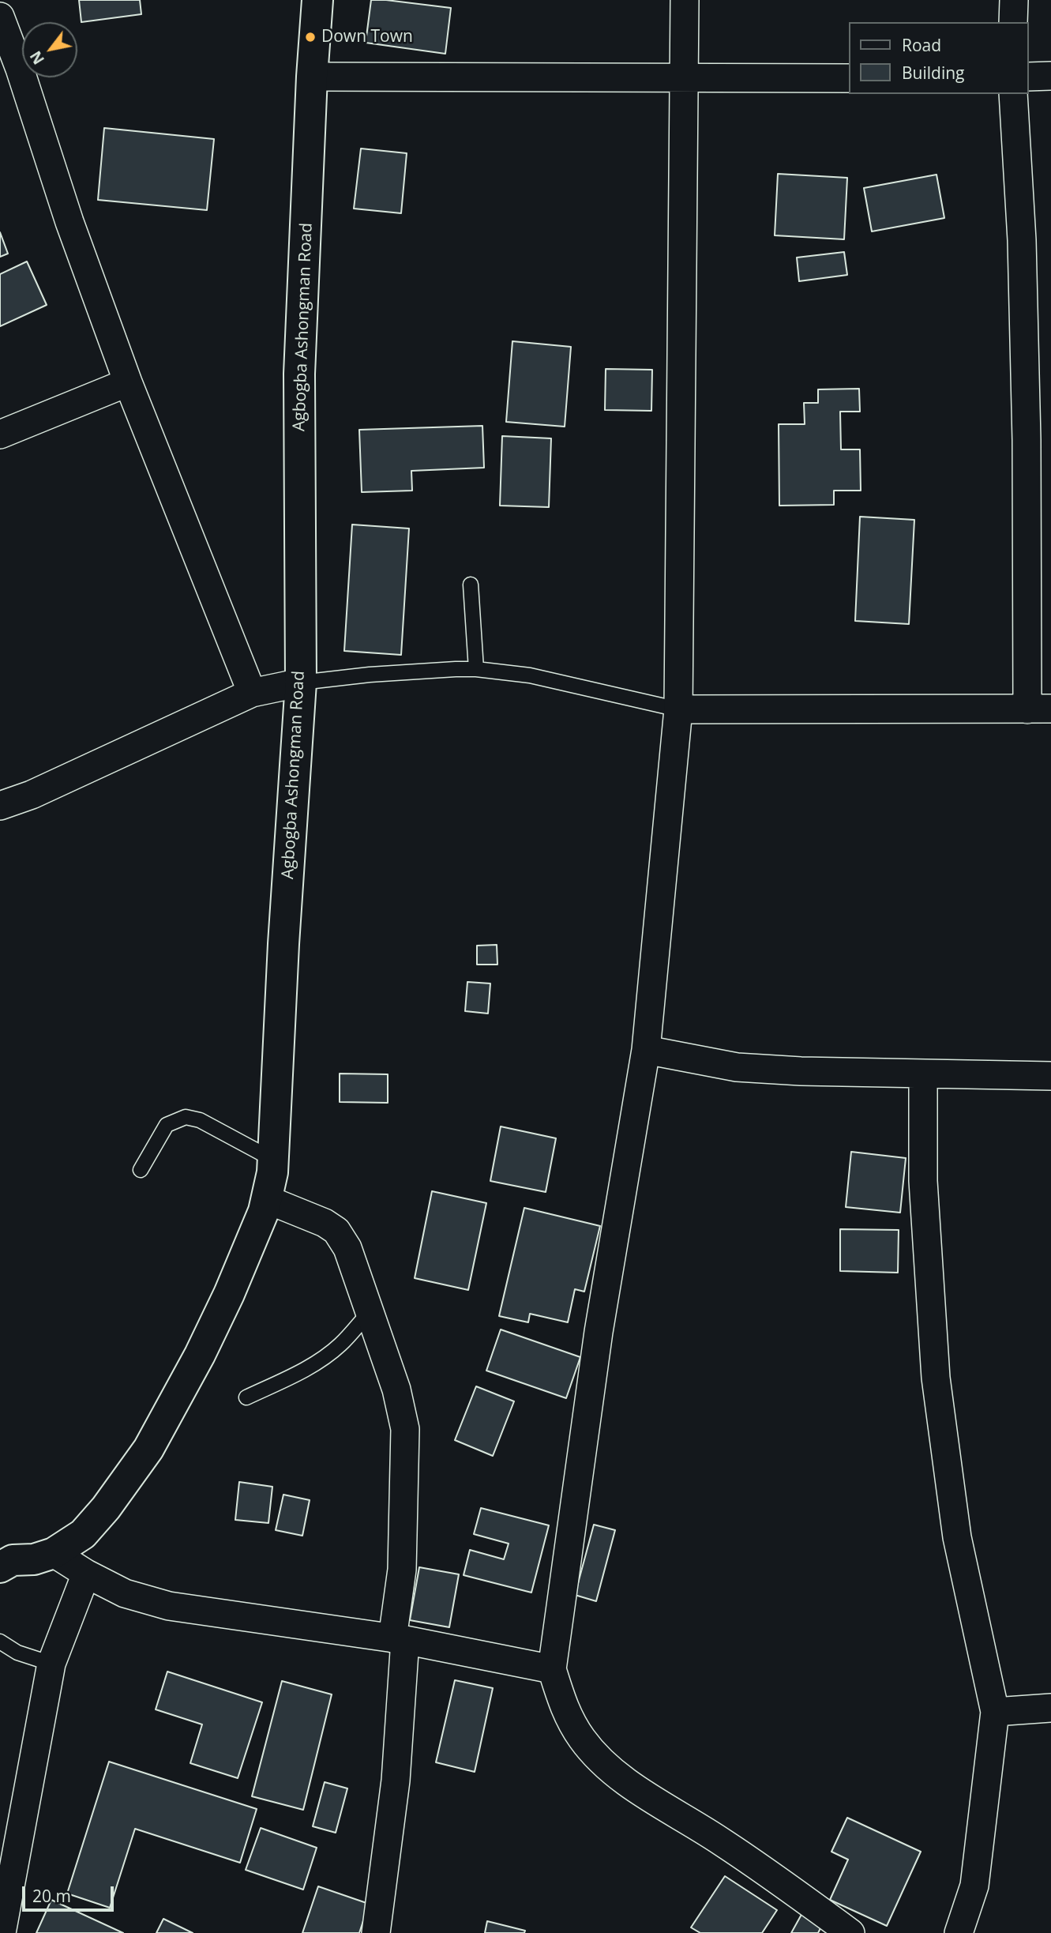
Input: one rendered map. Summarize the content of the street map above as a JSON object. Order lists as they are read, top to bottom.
{
  "streets": {
    "street": ["Agbogba Ashongman Road"]
  },
  "places": ["Down Town"],
  "legend": ["Road", "Building"],
  "scale_bar": "20 m",
  "north": "bottom left"
}
